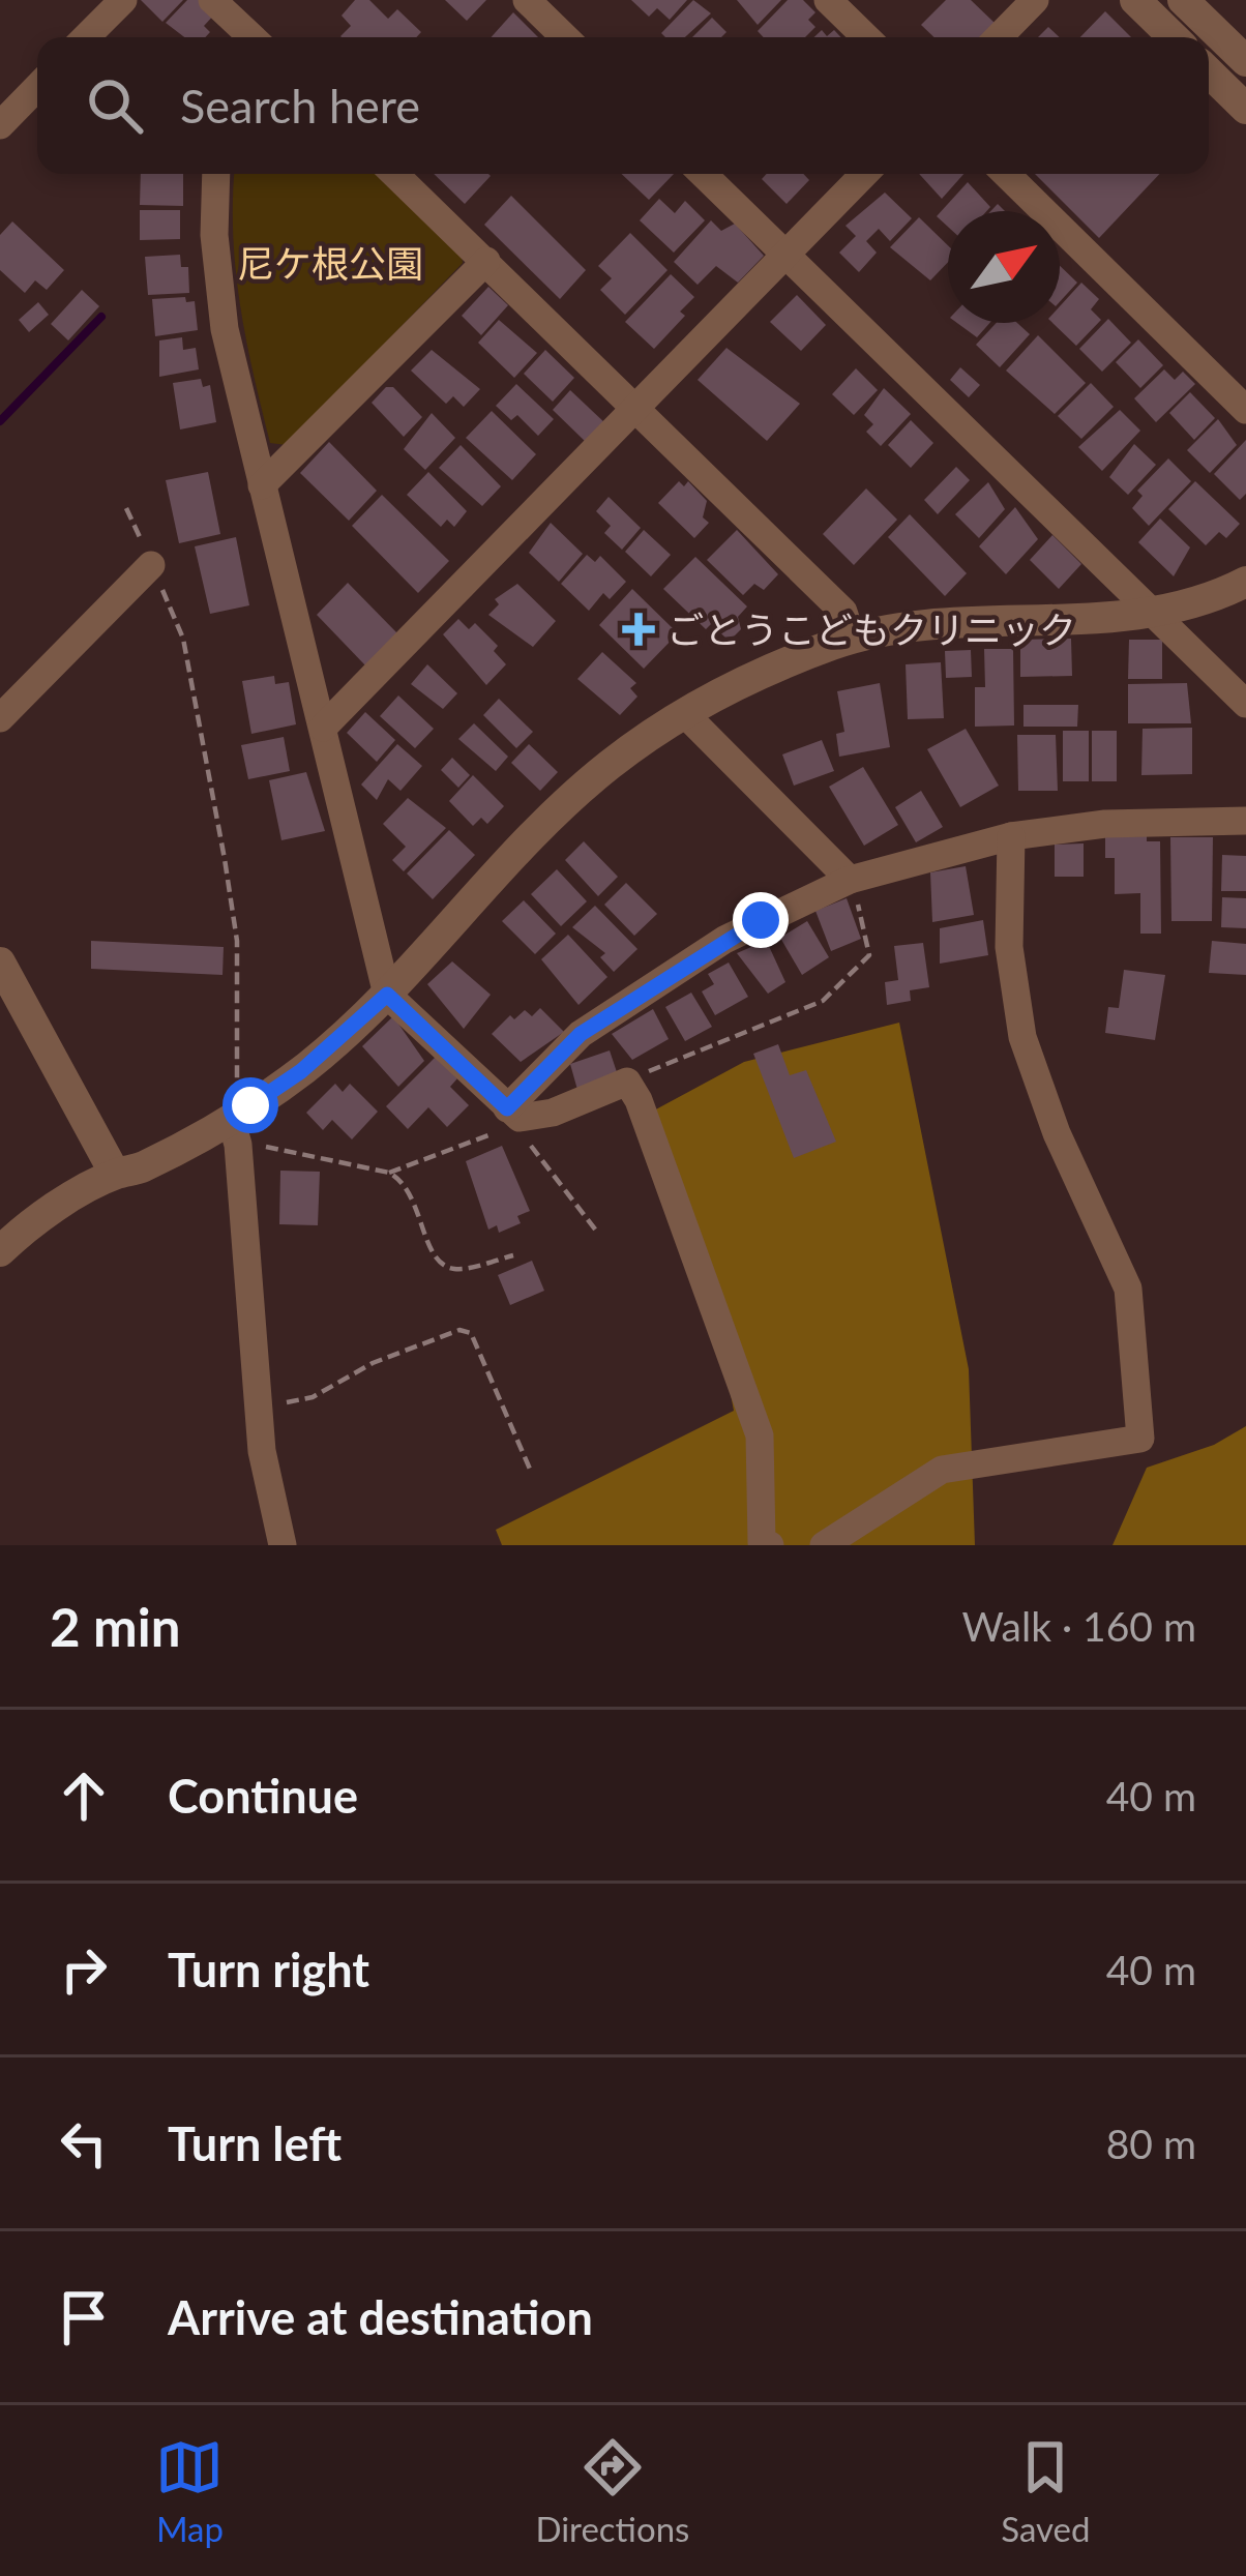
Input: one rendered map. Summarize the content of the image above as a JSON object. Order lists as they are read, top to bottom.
{
  "parks": ["尼ケ根公園"],
  "places": {
    "health": ["ごとうこどもクリニック"]
  },
  "north": "top right",
  "page": {
    "search": "Search here",
    "heading": ["2 min", "Walk · 160 m"],
    "list": [
      ["Continue", "40 m"],
      ["Turn right", "40 m"],
      ["Turn left", "80 m"],
      "Arrive at destination"
    ],
    "nav": ["Map", "Directions", "Saved"]
  }
}
